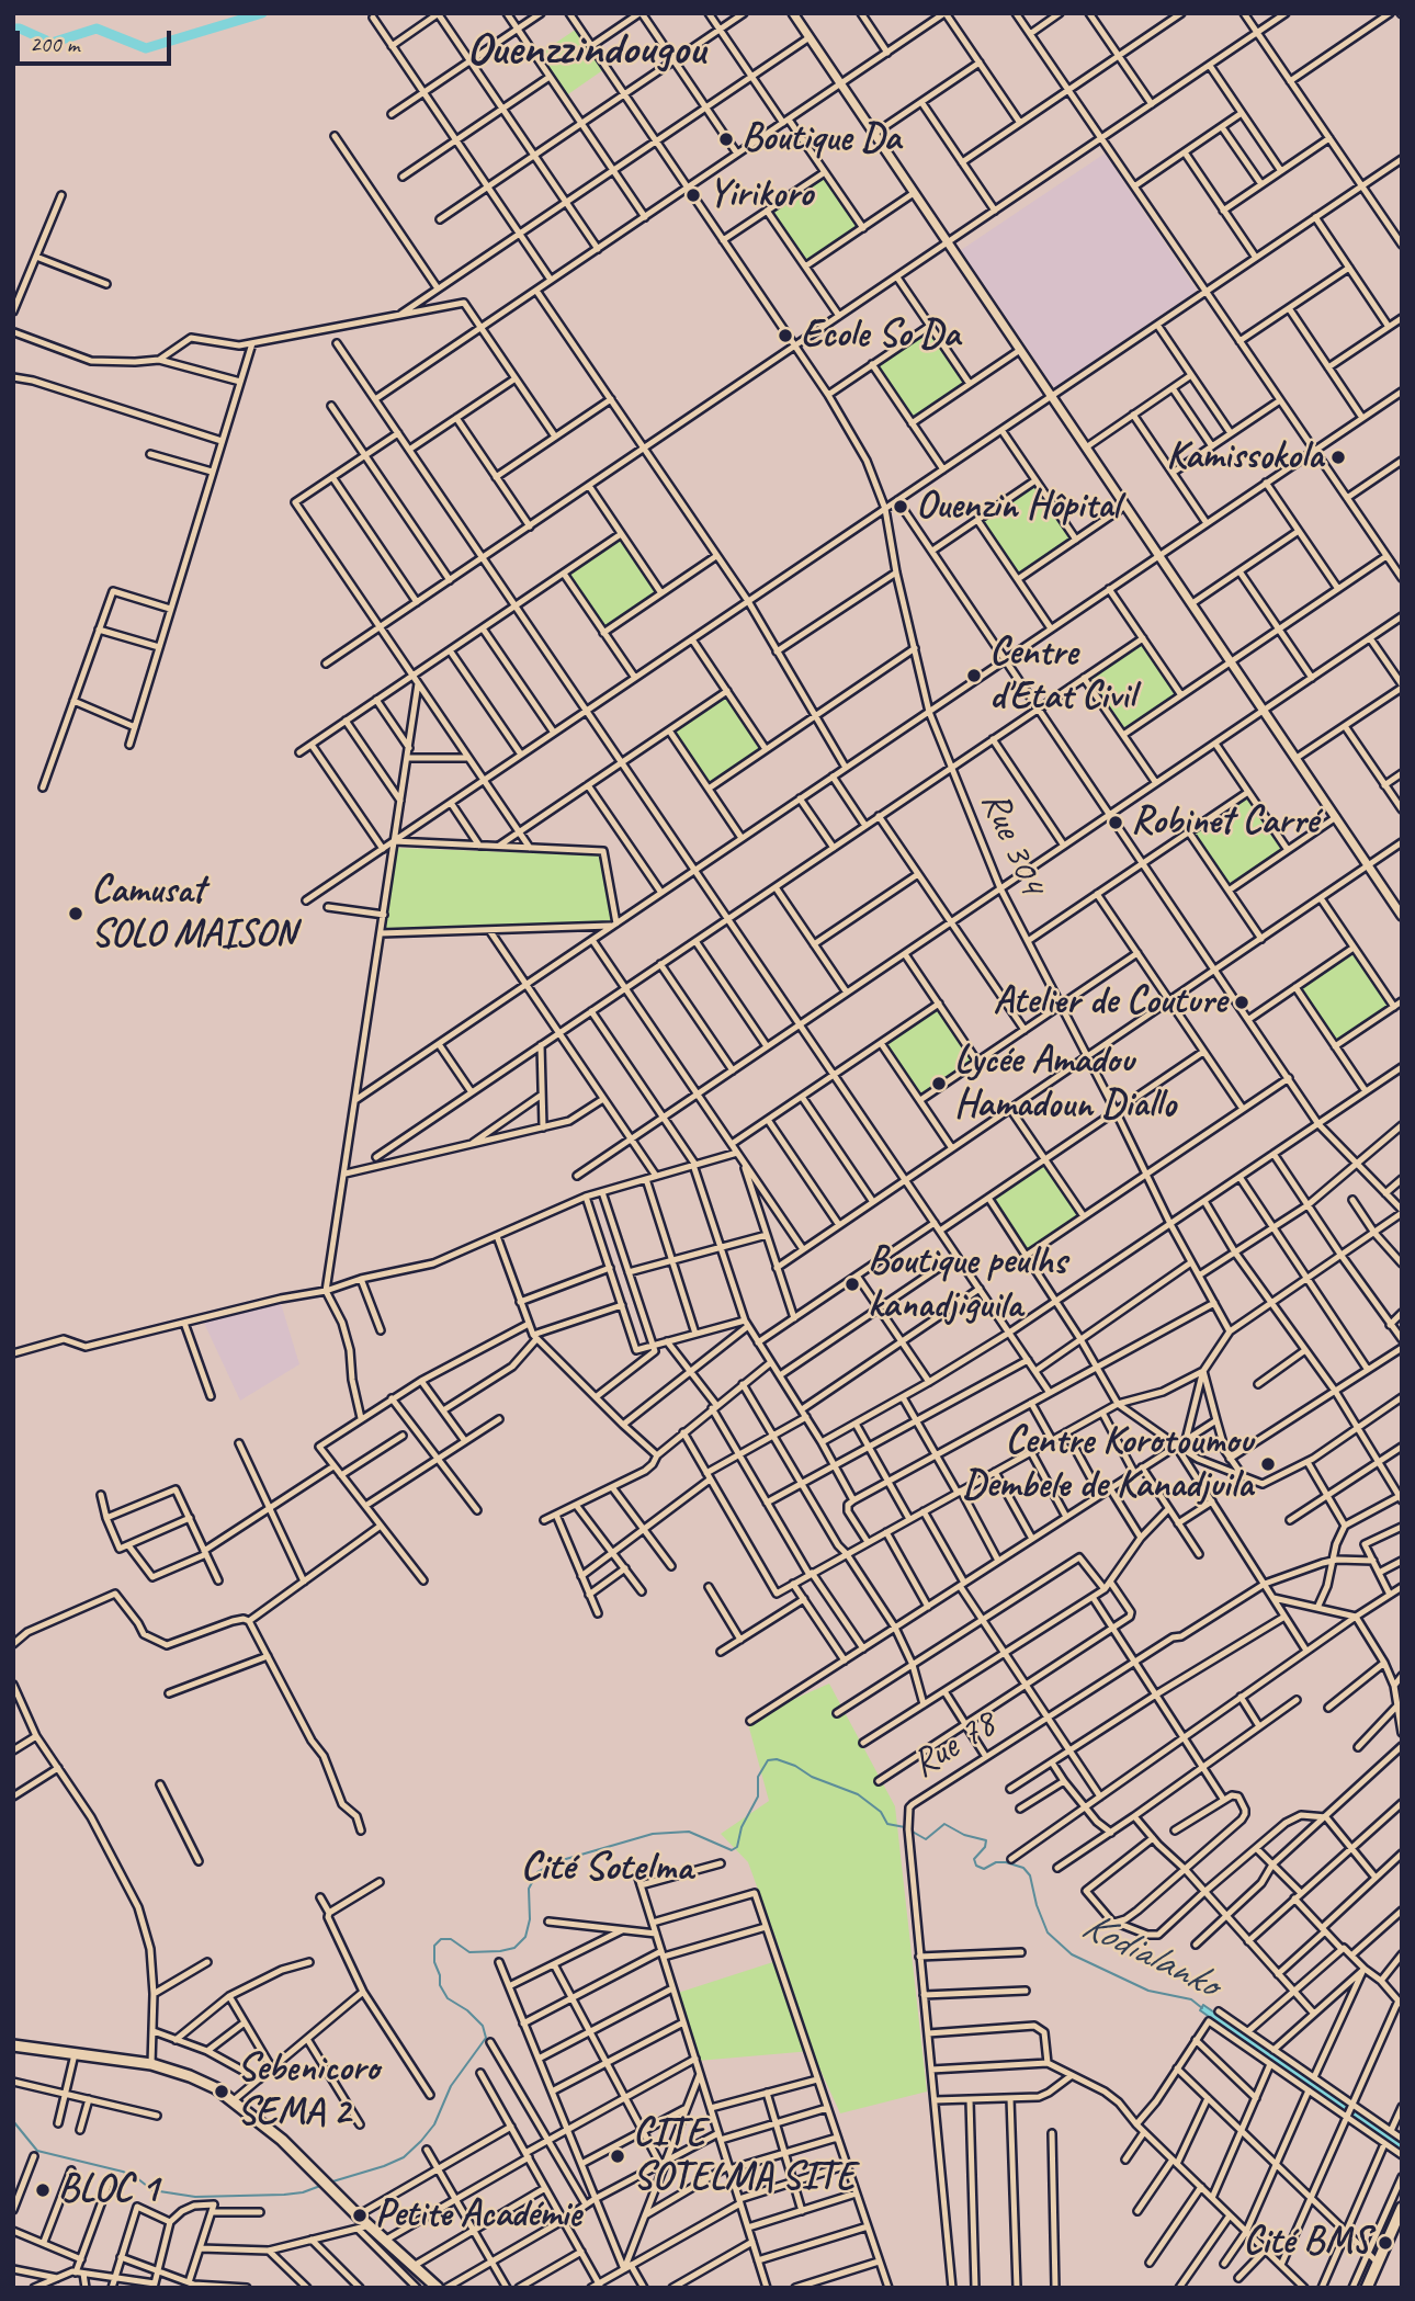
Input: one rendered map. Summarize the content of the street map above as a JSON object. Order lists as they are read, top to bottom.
{
  "streets": {
    "street": ["Rue 304", "Rue 78"]
  },
  "districts": ["Ouenzzindougou", "Cité Sotelma"],
  "water": ["Kodialanko"],
  "places": [
    "Boutique Da",
    "Yirikoro",
    "Ecole So Da",
    "Kamissokola",
    "Ouenzin Hôpital",
    "Centre d'Etat Civil",
    "Robinet Carré",
    "Camusat SOLO MAISON",
    "Atelier de Couture",
    "Lycée Amadou Hamadoun Diallo",
    "Boutique peulhs kanadjiguila",
    "Centre Korotoumou Dembele de Kanadjuila",
    "Sebenicoro SEMA 2",
    "CITE SOTELMA SITE",
    "BLOC 1",
    "Petite Académie",
    "Cité BMS"
  ],
  "scale_bar": "200 m"
}
